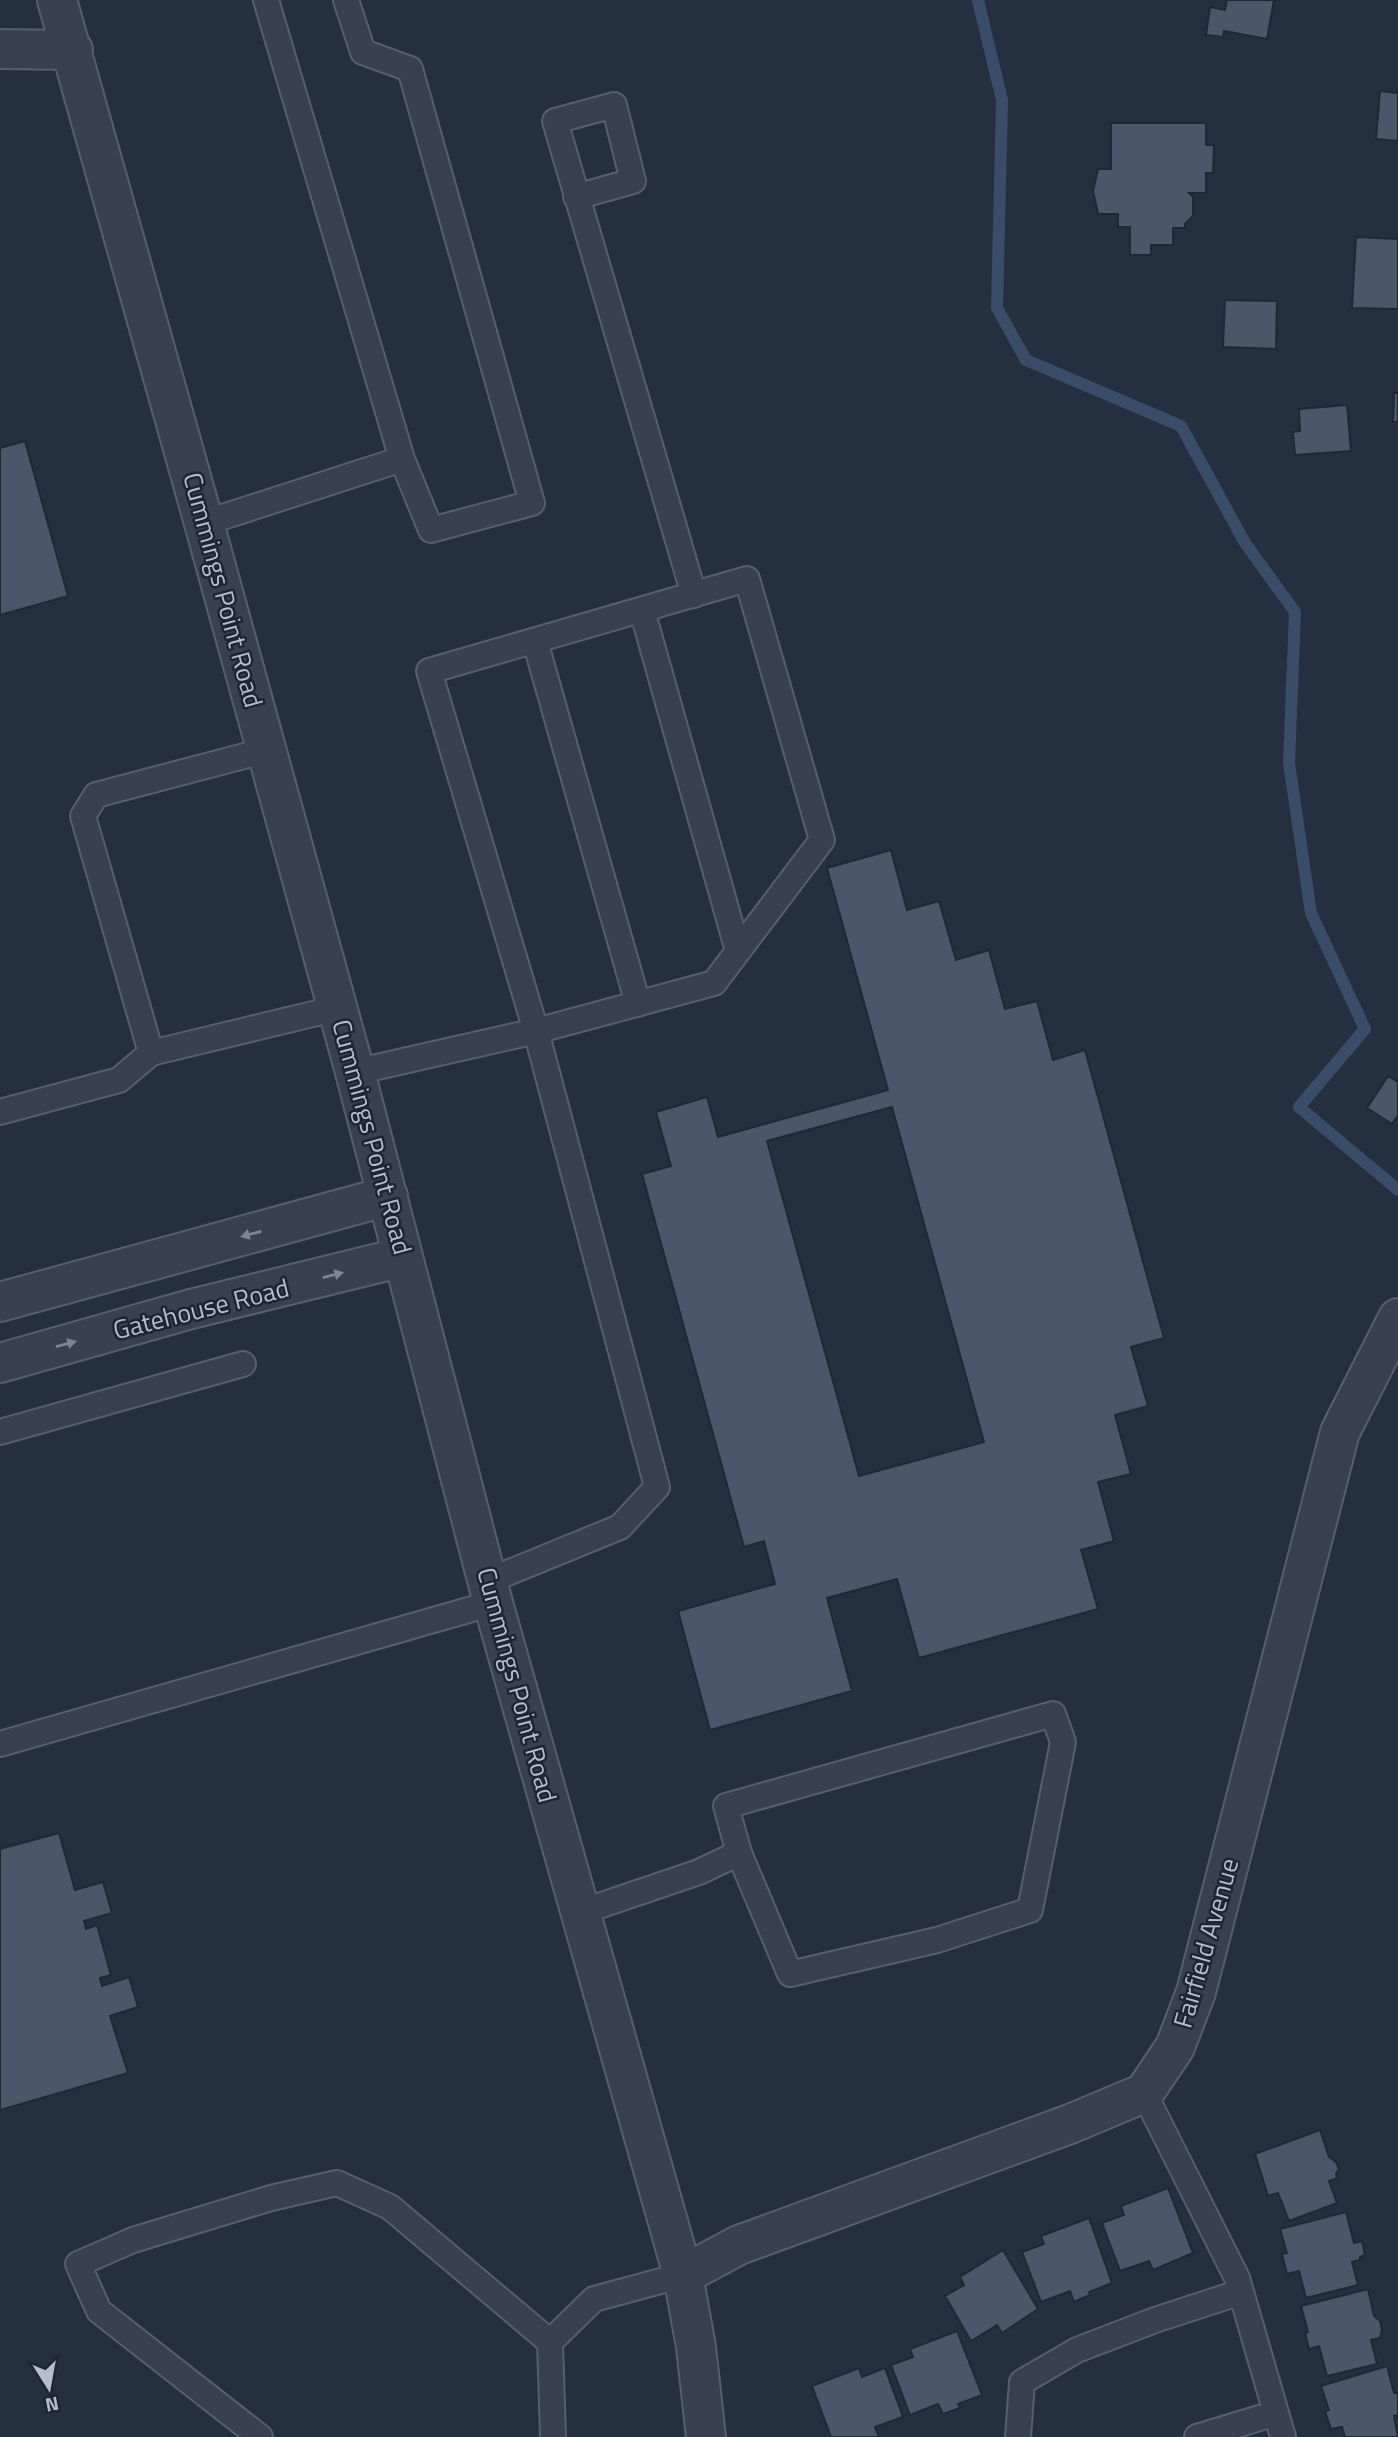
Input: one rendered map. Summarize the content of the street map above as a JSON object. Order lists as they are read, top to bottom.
{
  "streets": {
    "street": ["Cummings Point Road", "Gatehouse Road", "Fairfield Avenue"]
  },
  "crossings": [
    ["Cummings Point Road", "Gatehouse Road"]
  ],
  "north": "bottom"
}
